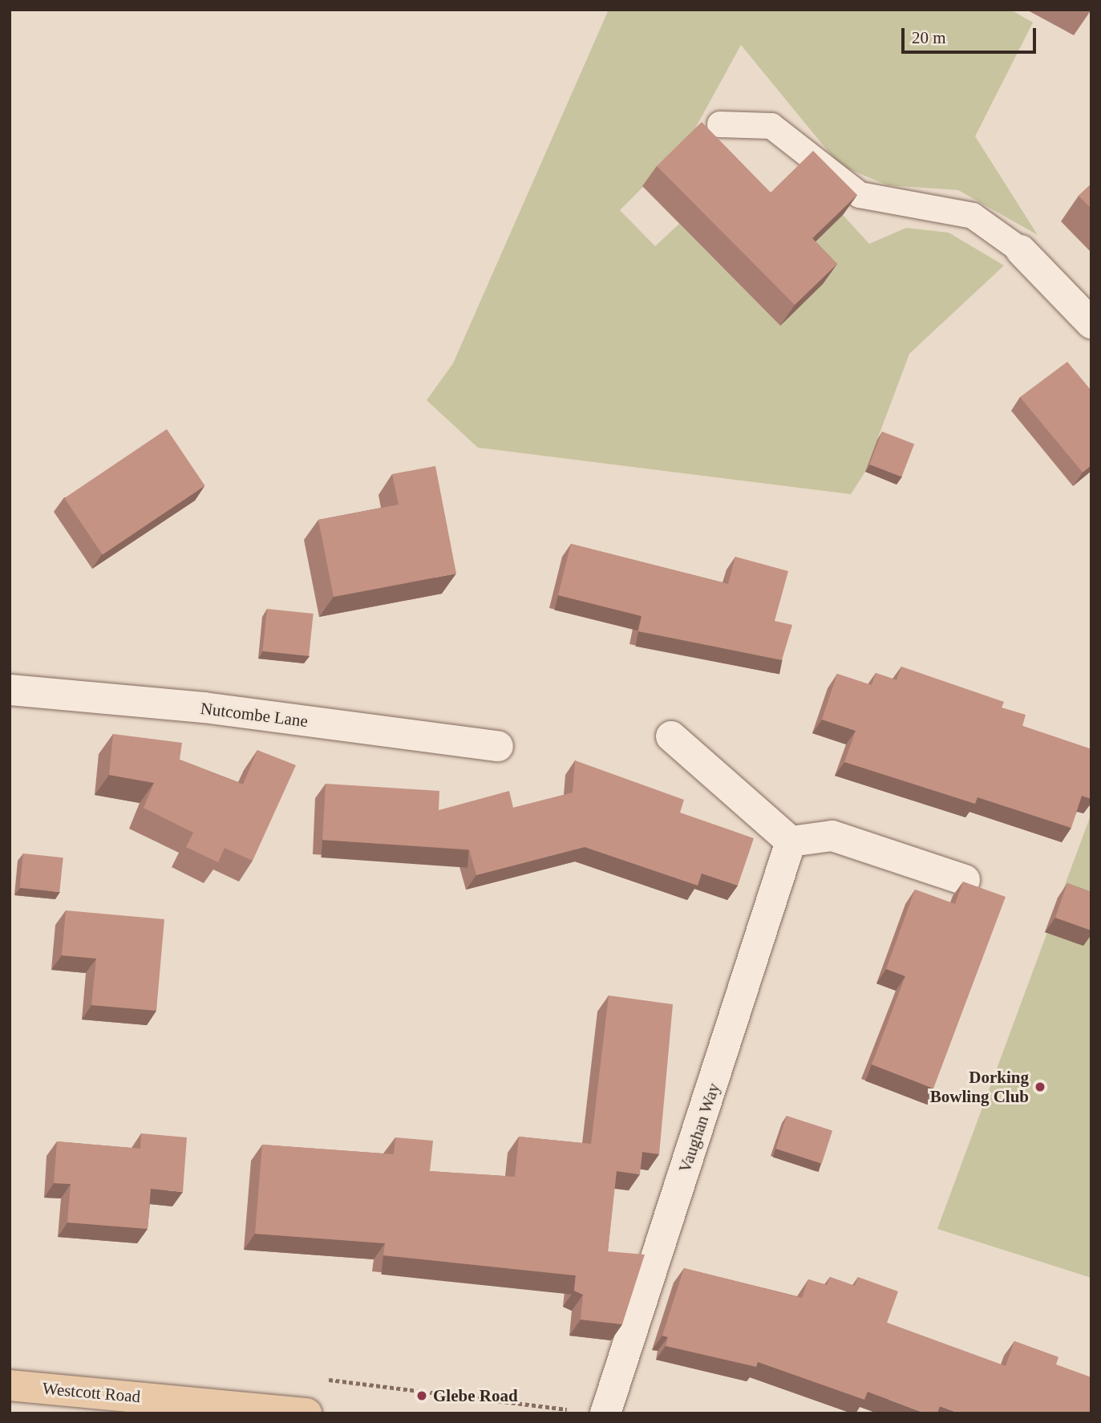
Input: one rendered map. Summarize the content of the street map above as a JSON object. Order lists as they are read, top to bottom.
{
  "streets": {
    "main road": ["Westcott Road"],
    "street": ["Nutcombe Lane", "Vaughan Way"]
  },
  "places": ["Dorking Bowling Club", "Glebe Road"],
  "scale_bar": "20 m"
}
